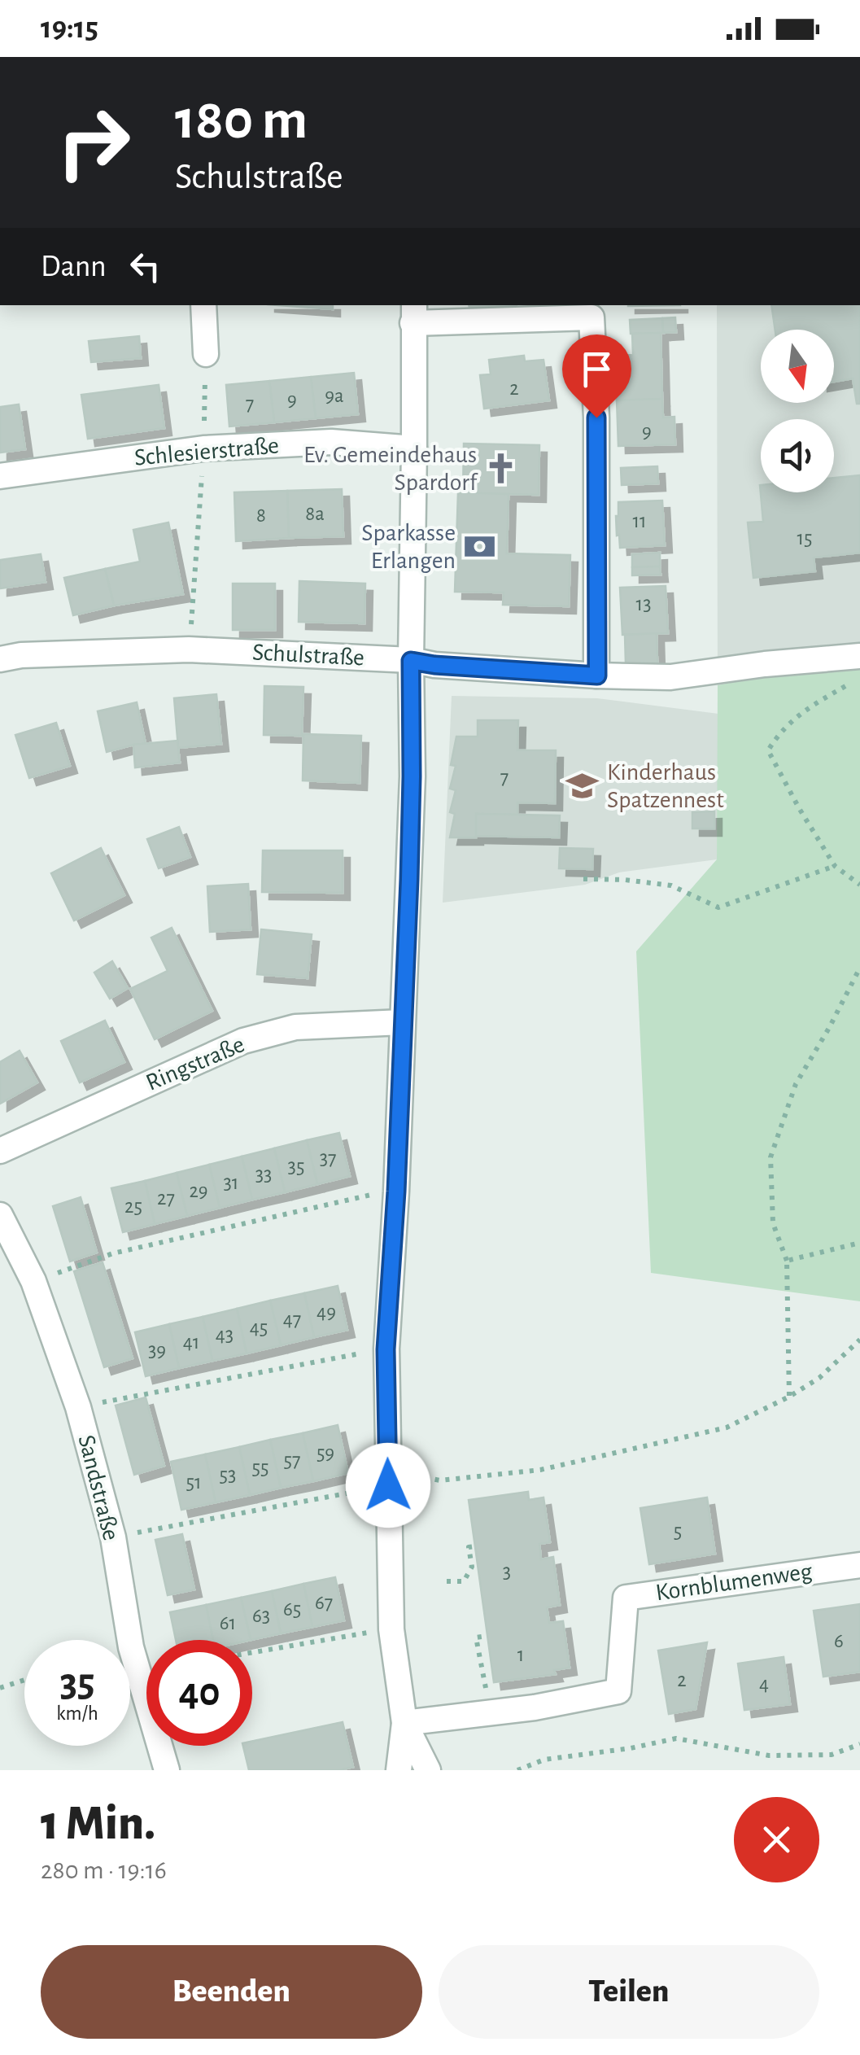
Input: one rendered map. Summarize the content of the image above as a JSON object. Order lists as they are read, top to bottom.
{
  "streets": {
    "street": [
      "Schlesierstraße",
      "Schulstraße",
      "Ringstraße",
      "Sandstraße",
      "Kornblumenweg"
    ]
  },
  "places": {
    "church": ["Ev. Gemeindehaus Spardorf"],
    "bank": ["Sparkasse Erlangen"],
    "school or university": ["Kinderhaus Spatzennest"]
  },
  "house_numbers": [
    "2",
    "9a",
    "9",
    "7",
    "9",
    "8a",
    "8",
    "11",
    "15",
    "13",
    "7",
    "37",
    "35",
    "33",
    "31",
    "29",
    "27",
    "25",
    "49",
    "47",
    "45",
    "43",
    "41",
    "39",
    "59",
    "57",
    "55",
    "53",
    "51",
    "5",
    "3",
    "67",
    "65",
    "63",
    "61",
    "6",
    "1",
    "2",
    "4"
  ],
  "north": "bottom",
  "page": {
    "status": "19:15",
    "turn": ["180 m", "Schulstraße"],
    "then": "Dann",
    "speed": "35 km/h",
    "limit": "40",
    "heading": ["1 Min.", "280 m · 19:16"],
    "buttons": ["Beenden", "Teilen"]
  }
}
